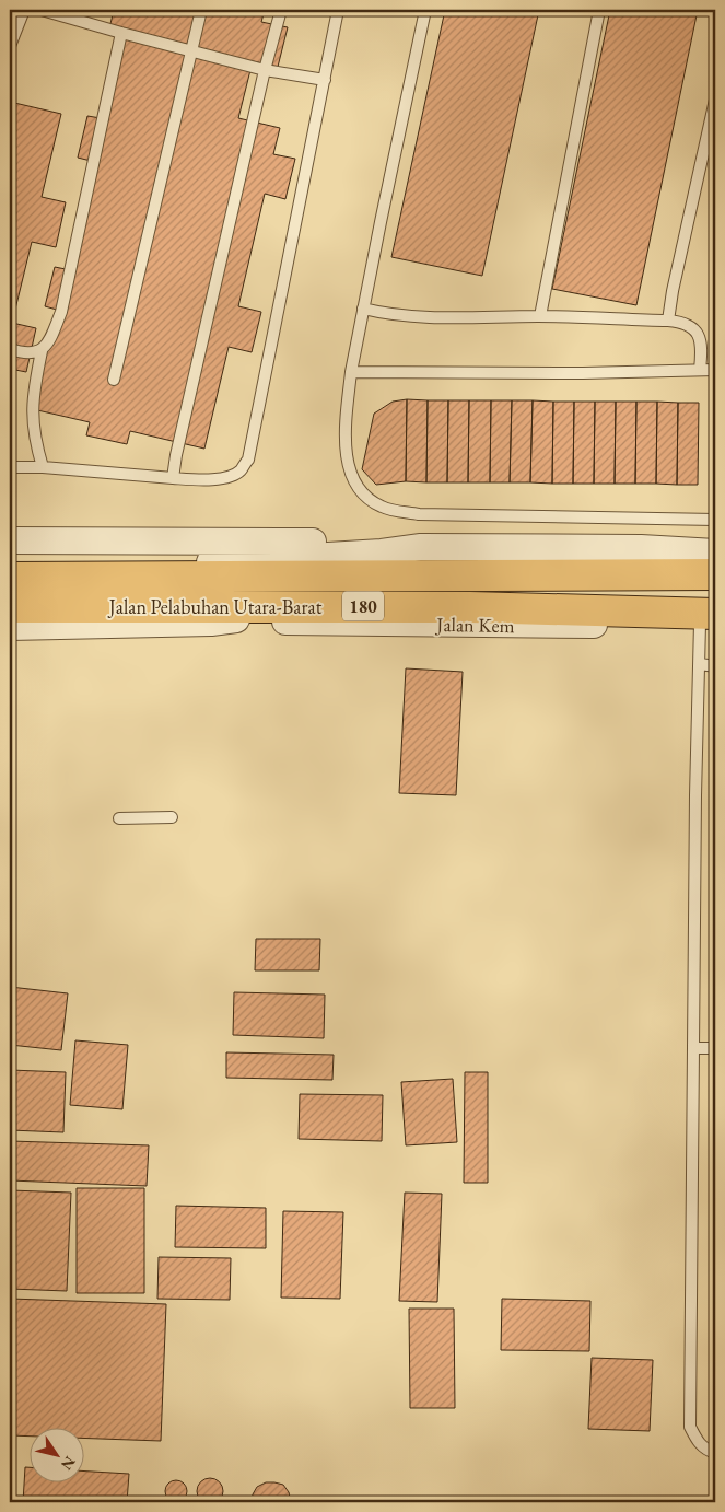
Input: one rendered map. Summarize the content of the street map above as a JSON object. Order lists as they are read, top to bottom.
{
  "streets": {
    "main road": ["Jalan Pelabuhan Utara-Barat", "180"],
    "street": ["Jalan Kem"]
  },
  "crossings": [
    ["Jalan Pelabuhan Utara-Barat", "Jalan Kem"]
  ],
  "north": "bottom right"
}
